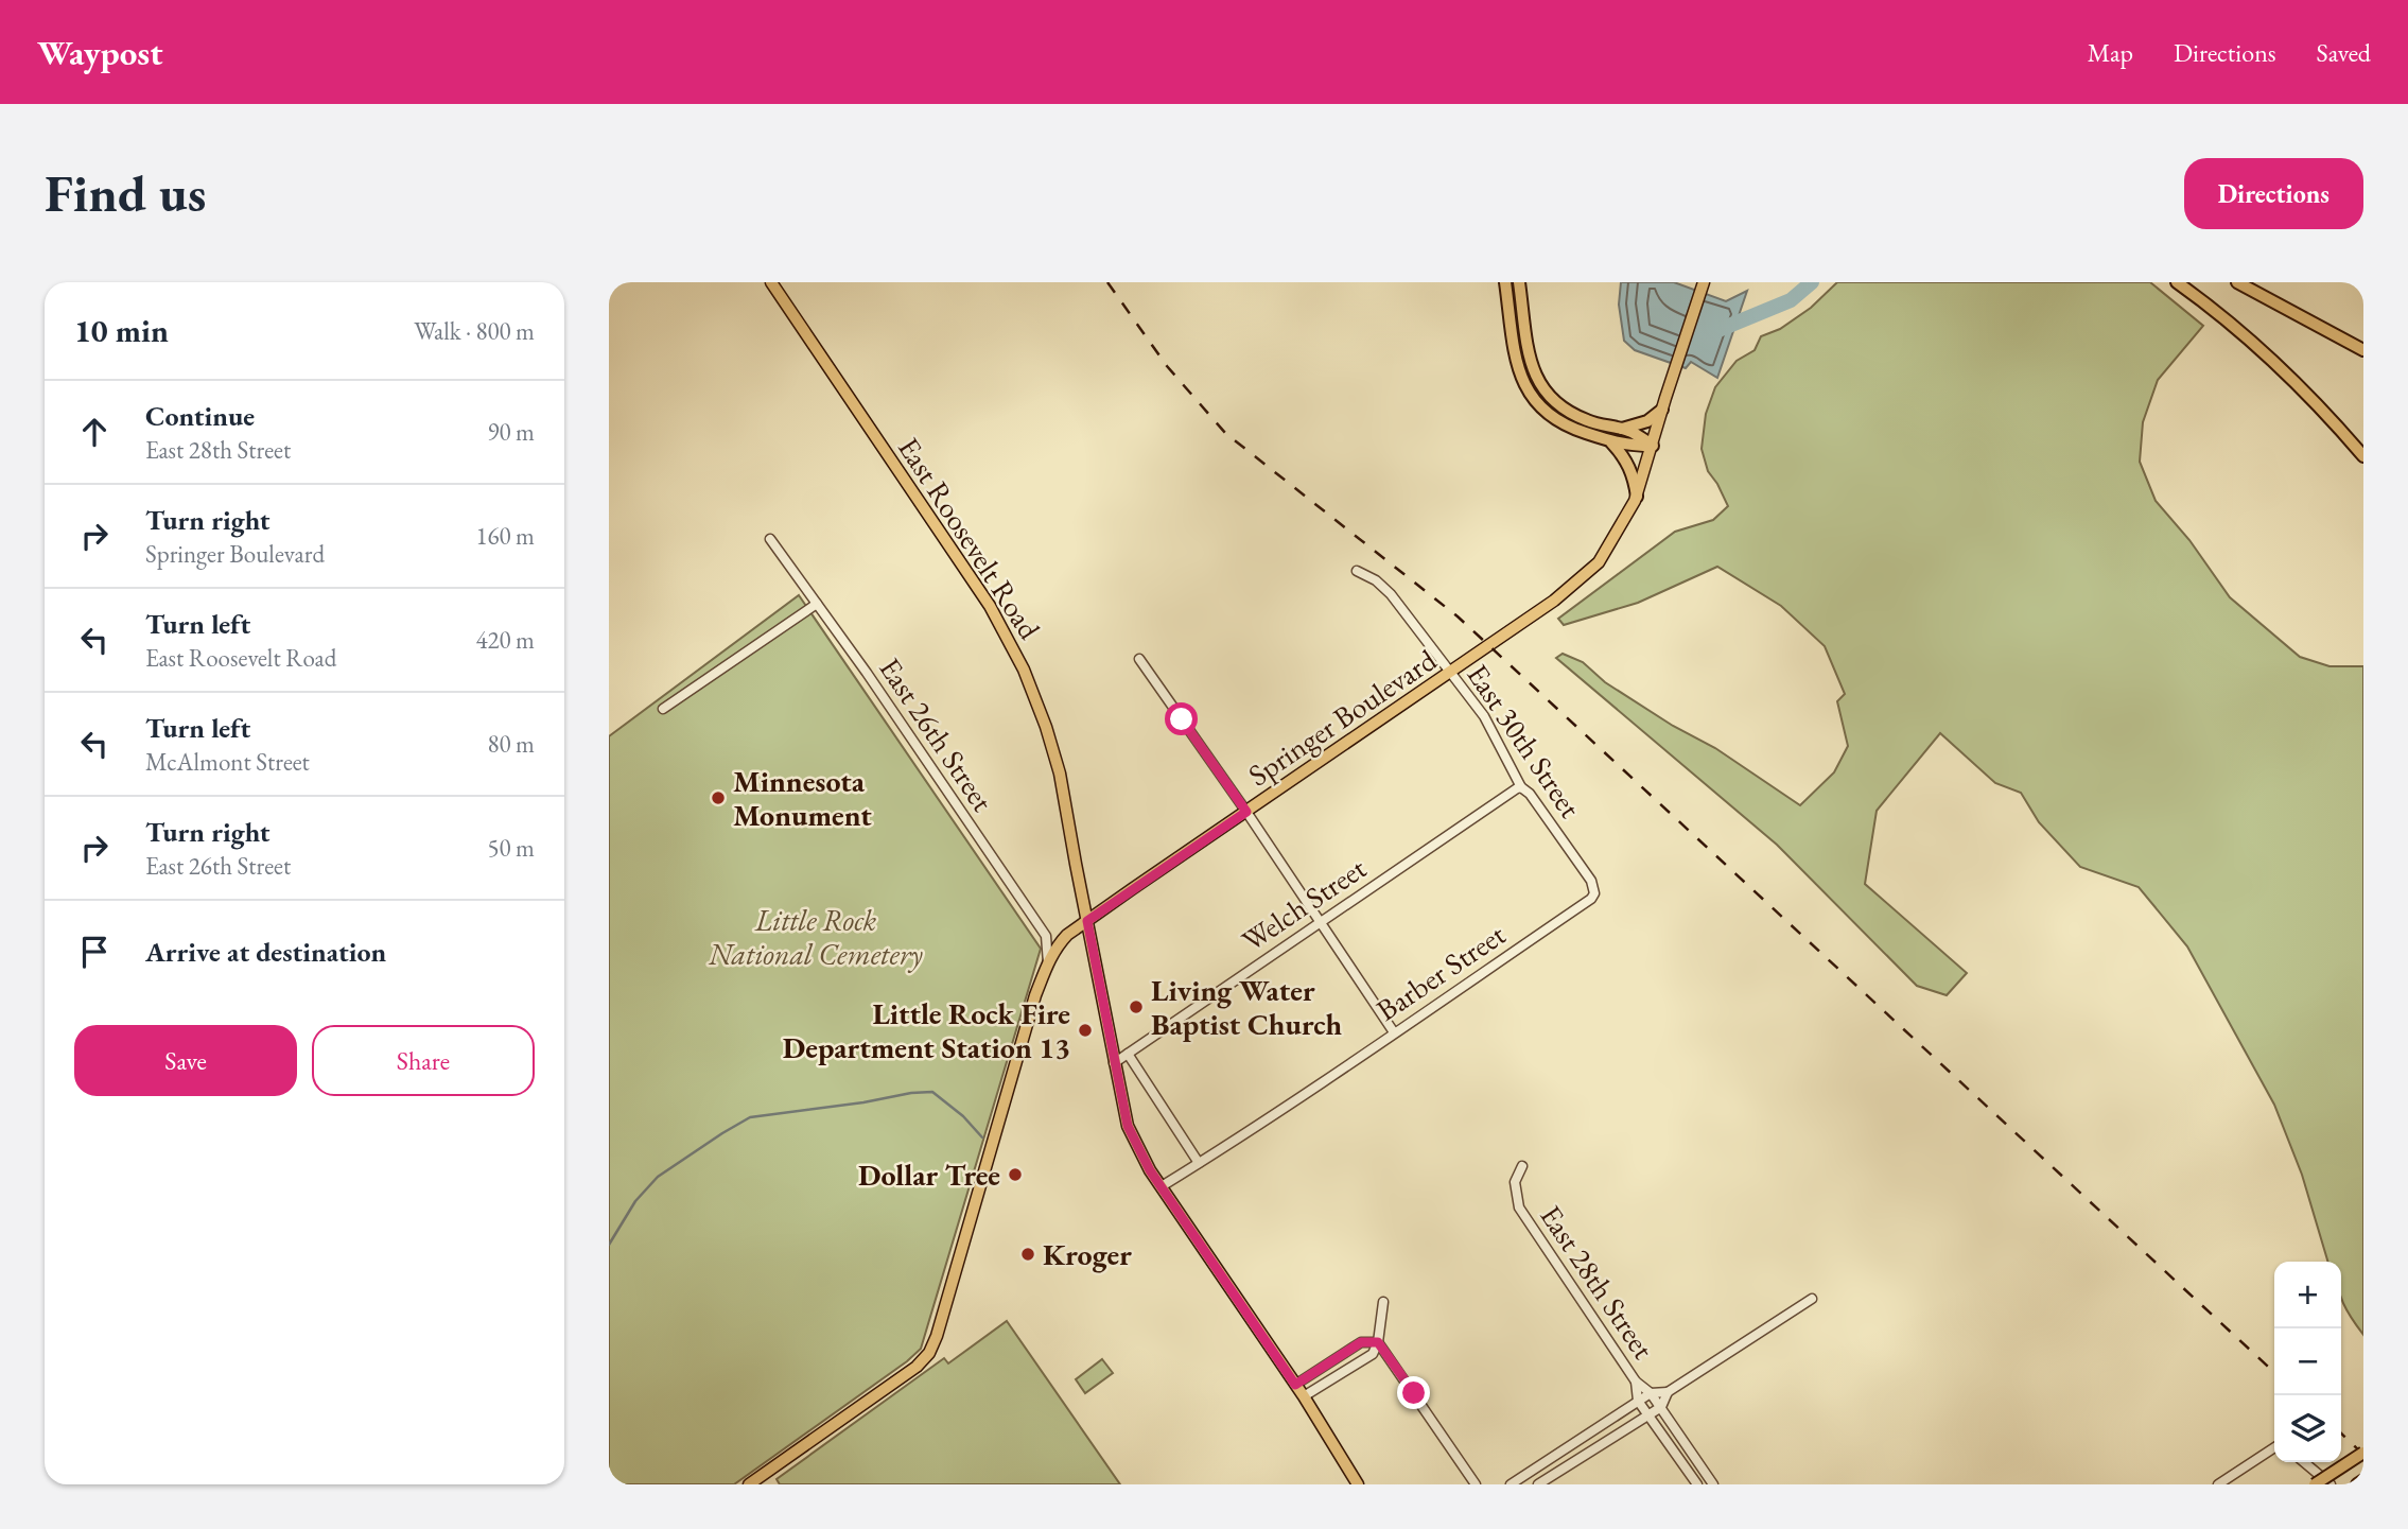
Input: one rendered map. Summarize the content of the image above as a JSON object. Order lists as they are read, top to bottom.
{
  "streets": {
    "main road": ["East Roosevelt Road", "Springer Boulevard"],
    "street": [
      "East 26th Street",
      "East 30th Street",
      "Welch Street",
      "Barber Street",
      "East 28th Street"
    ]
  },
  "crossings": [
    ["East Roosevelt Road", "Springer Boulevard"],
    ["East Roosevelt Road", "Welch Street"],
    ["East Roosevelt Road", "Barber Street"],
    ["Springer Boulevard", "East 26th Street"],
    ["Springer Boulevard", "East 30th Street"],
    ["East 30th Street", "Welch Street"],
    ["East 30th Street", "Barber Street"]
  ],
  "parks": ["Little Rock National Cemetery"],
  "places": [
    "Minnesota Monument",
    "Living Water Baptist Church",
    "Little Rock Fire Department Station 13",
    "Dollar Tree",
    "Kroger"
  ],
  "page": {
    "header": "Waypost",
    "nav": ["Map", "Directions", "Saved"],
    "buttons": [
      "Directions",
      ["Save", "Share"]
    ],
    "title": "Find us",
    "heading": ["10 min", "Walk · 800 m"],
    "list": [
      ["Continue", "East 28th Street", "90 m"],
      ["Turn right", "Springer Boulevard", "160 m"],
      ["Turn left", "East Roosevelt Road", "420 m"],
      ["Turn left", "McAlmont Street", "80 m"],
      ["Turn right", "East 26th Street", "50 m"],
      "Arrive at destination"
    ],
    "map_buttons": ["+", "−"]
  }
}
